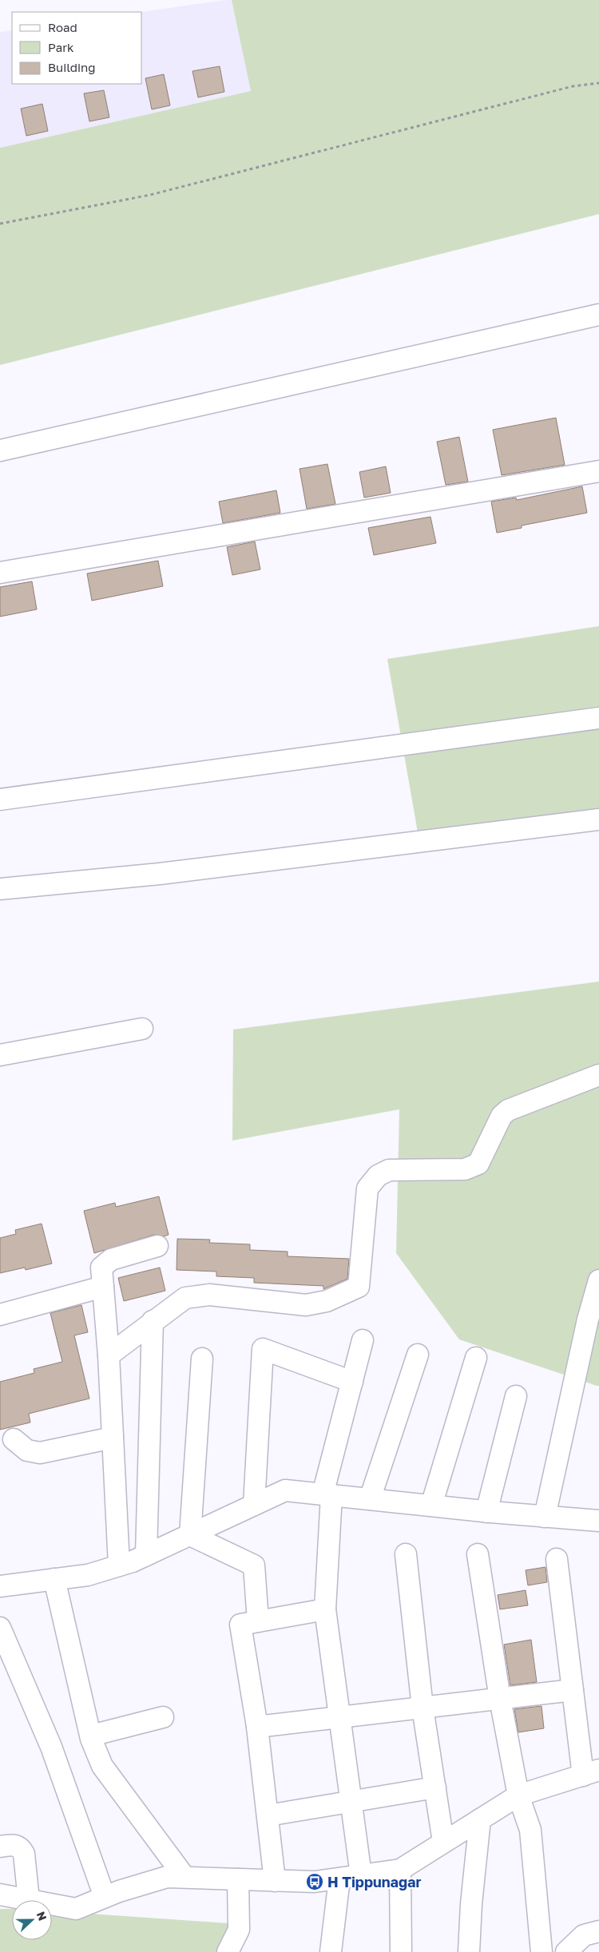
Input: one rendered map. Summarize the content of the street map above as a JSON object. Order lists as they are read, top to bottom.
{
  "places": {
    "bus stop": ["H Tippunagar"]
  },
  "legend": ["Road", "Park", "Building"],
  "north": "right"
}
